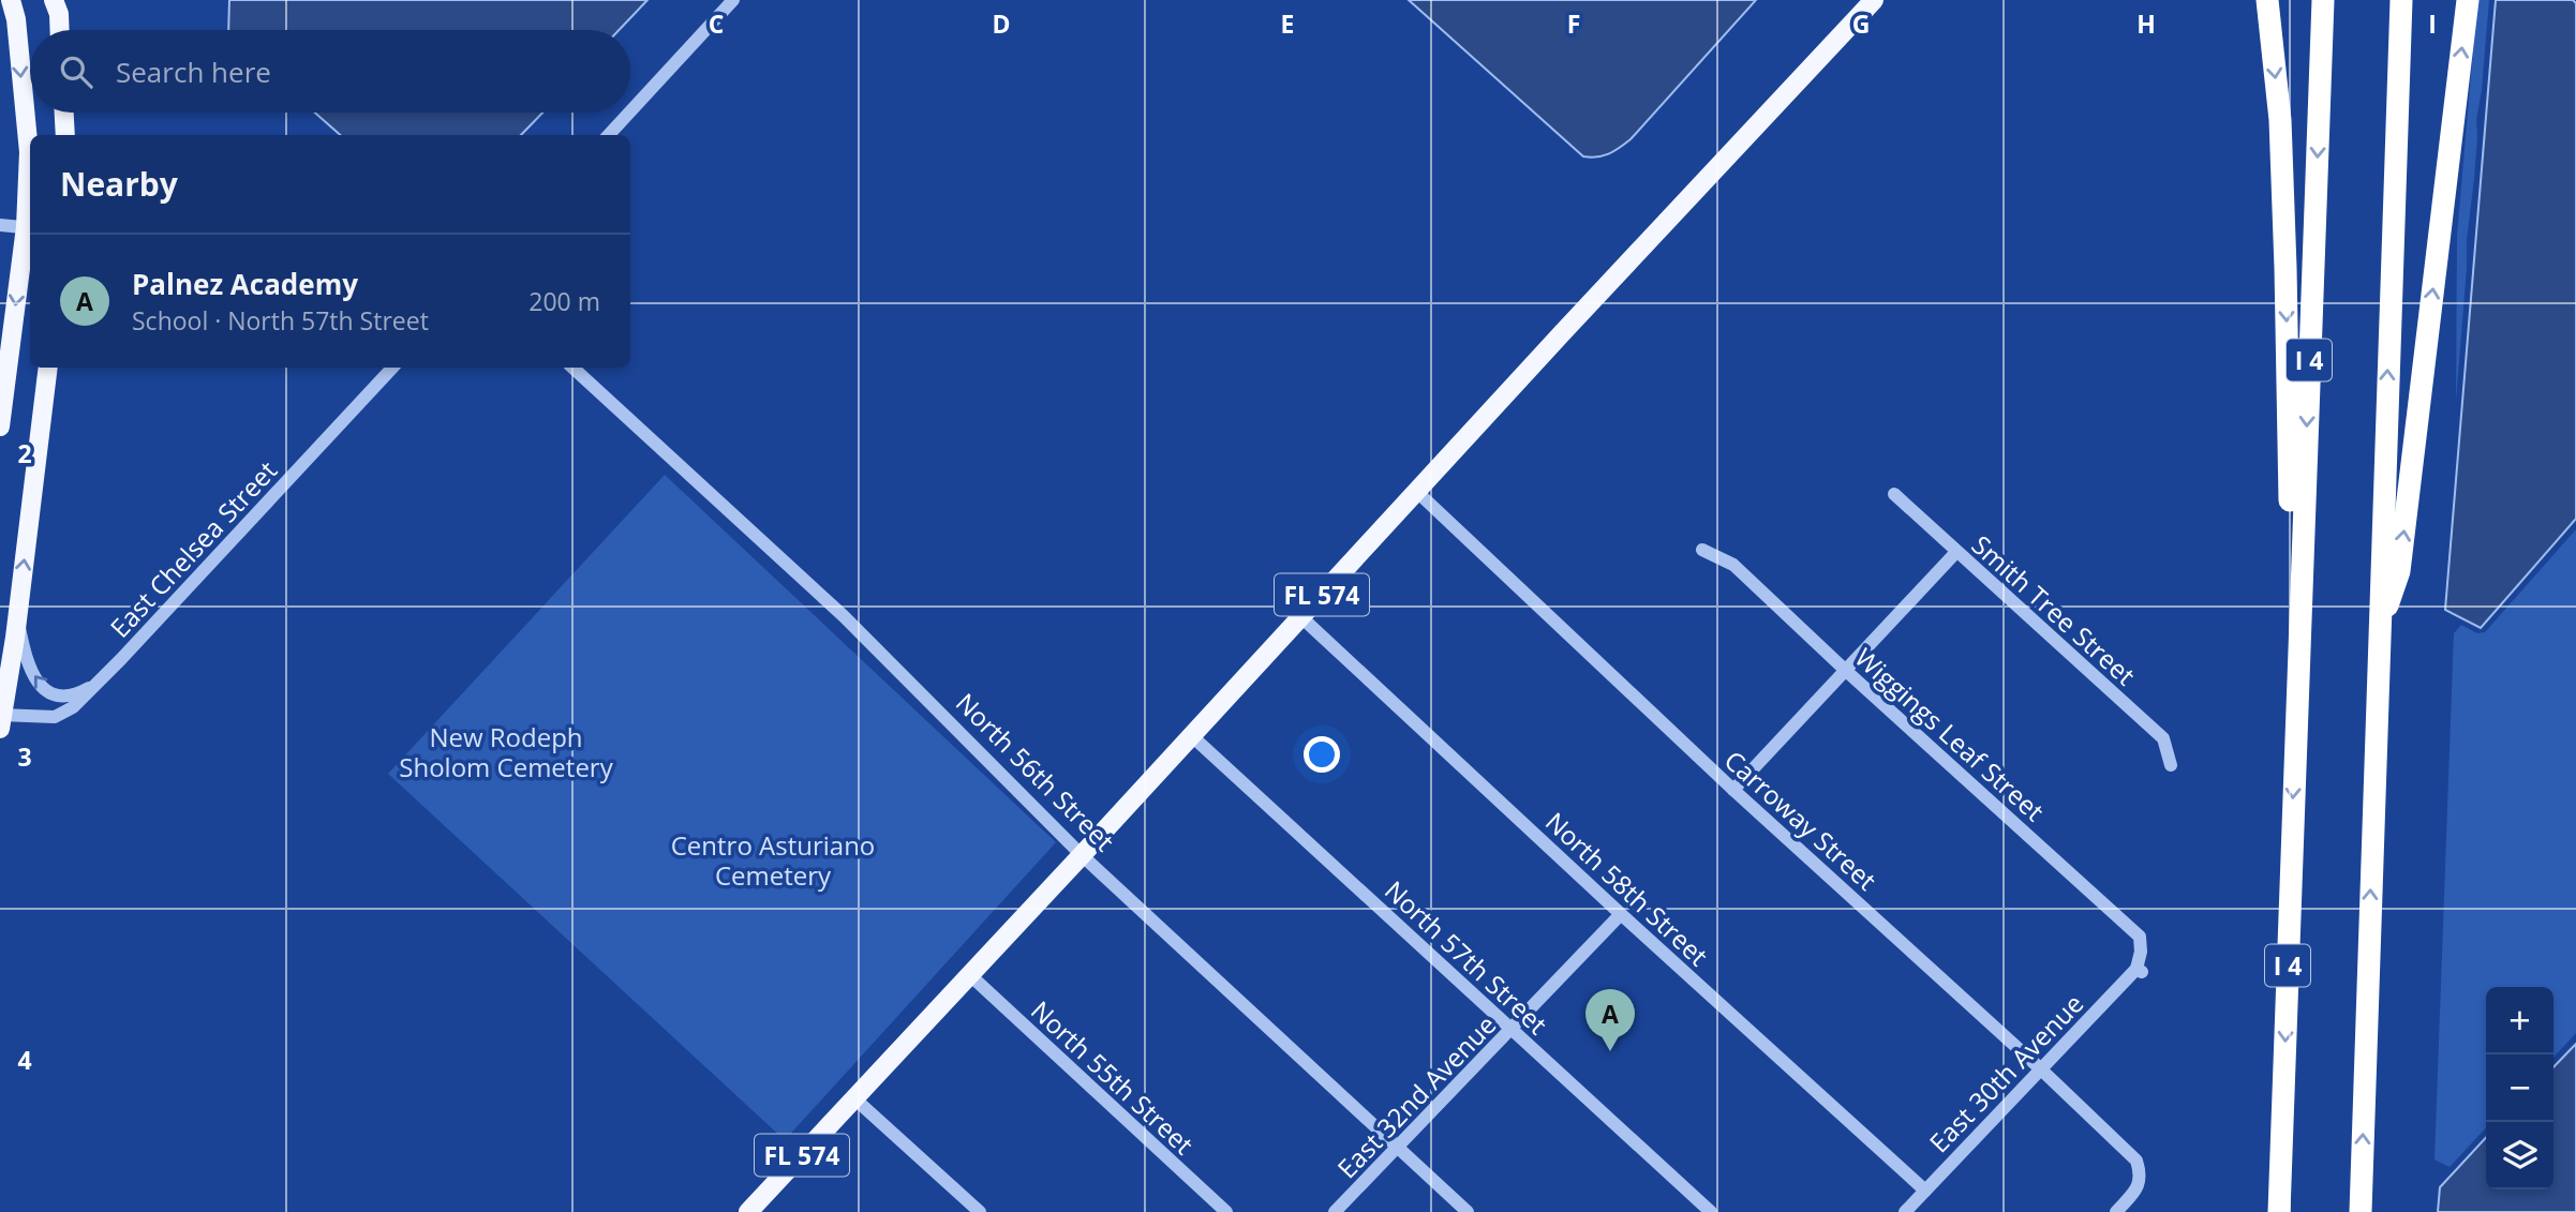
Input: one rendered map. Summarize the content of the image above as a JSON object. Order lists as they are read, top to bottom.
{
  "streets": {
    "highway": ["I 4"],
    "main road": ["FL 574"],
    "street": [
      "East Chelsea Street",
      "Smith Tree Street",
      "Wiggings Leaf Street",
      "North 56th Street",
      "Carroway Street",
      "North 58th Street",
      "North 57th Street",
      "East 30th Avenue",
      "North 55th Street",
      "East 32nd Avenue"
    ]
  },
  "crossings": [
    ["FL 574", "North 56th Street"],
    ["FL 574", "Carroway Street"],
    ["FL 574", "North 58th Street"],
    ["FL 574", "North 57th Street"],
    ["FL 574", "North 55th Street"],
    ["Wiggings Leaf Street", "East 30th Avenue"],
    ["North 56th Street", "East 32nd Avenue"],
    ["Carroway Street", "East 30th Avenue"],
    ["North 58th Street", "East 30th Avenue"],
    ["North 58th Street", "East 32nd Avenue"],
    ["North 57th Street", "East 32nd Avenue"]
  ],
  "parks": ["New Rodeph Sholom Cemetery", "Centro Asturiano Cemetery"],
  "page": {
    "search": "Search here",
    "heading": "Nearby",
    "list": [
      {
        "mark": "A",
        "name": "Palnez Academy",
        "note": "School · North 57th Street",
        "value": "200 m"
      }
    ],
    "map_buttons": ["+", "−"],
    "pins": "A"
  },
  "grid": {
    "columns": [
      "C",
      "D",
      "E",
      "F",
      "G",
      "H",
      "I"
    ],
    "rows": ["2", "3", "4"]
  }
}
